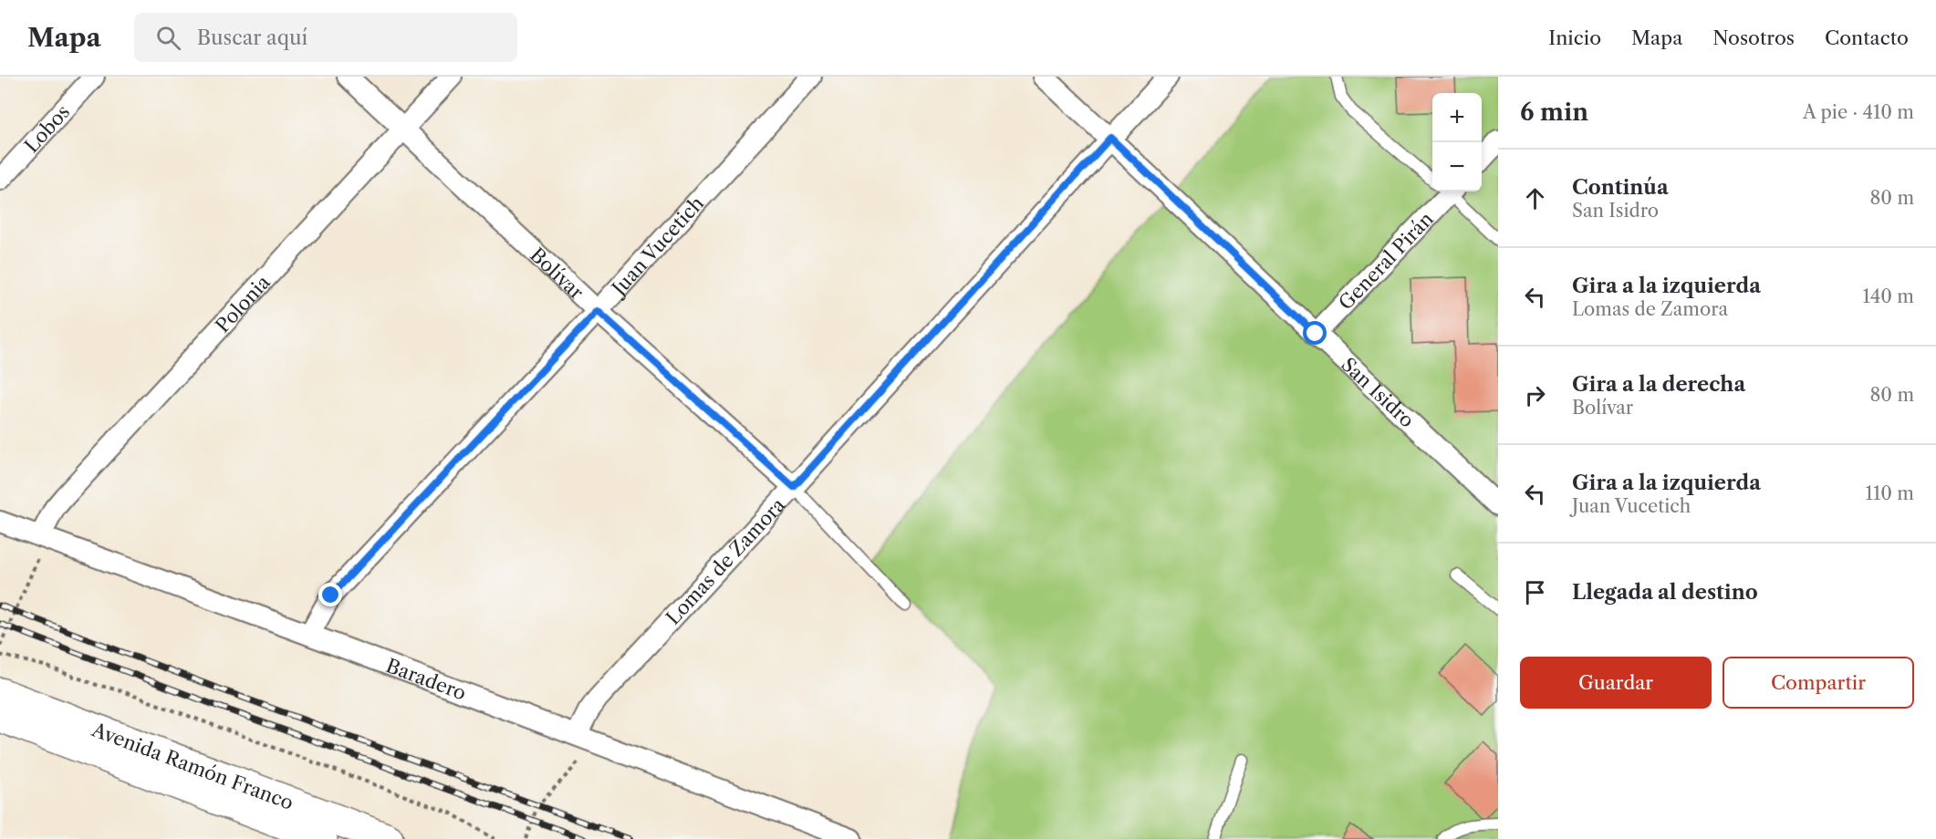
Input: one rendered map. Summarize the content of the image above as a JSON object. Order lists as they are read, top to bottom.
{
  "streets": {
    "main road": ["Avenida Ramón Franco"],
    "street": [
      "Lobos",
      "Juan Vucetich",
      "General Pirán",
      "Bolívar",
      "Polonia",
      "San Isidro",
      "Lomas de Zamora",
      "Baradero"
    ]
  },
  "crossings": [
    ["Juan Vucetich", "Bolívar"],
    ["Juan Vucetich", "Baradero"],
    ["General Pirán", "San Isidro"],
    ["Bolívar", "Polonia"],
    ["Bolívar", "Lomas de Zamora"],
    ["Polonia", "Baradero"],
    ["San Isidro", "Lomas de Zamora"],
    ["Lomas de Zamora", "Baradero"]
  ],
  "page": {
    "header": "Mapa",
    "search": "Buscar aquí",
    "nav": [
      "Inicio",
      "Mapa",
      "Nosotros",
      "Contacto"
    ],
    "heading": ["6 min", "A pie · 410 m"],
    "map_buttons": ["+", "−"],
    "list": [
      ["Continúa", "San Isidro", "80 m"],
      ["Gira a la izquierda", "Lomas de Zamora", "140 m"],
      ["Gira a la derecha", "Bolívar", "80 m"],
      ["Gira a la izquierda", "Juan Vucetich", "110 m"],
      "Llegada al destino"
    ],
    "buttons": ["Guardar", "Compartir"]
  }
}
